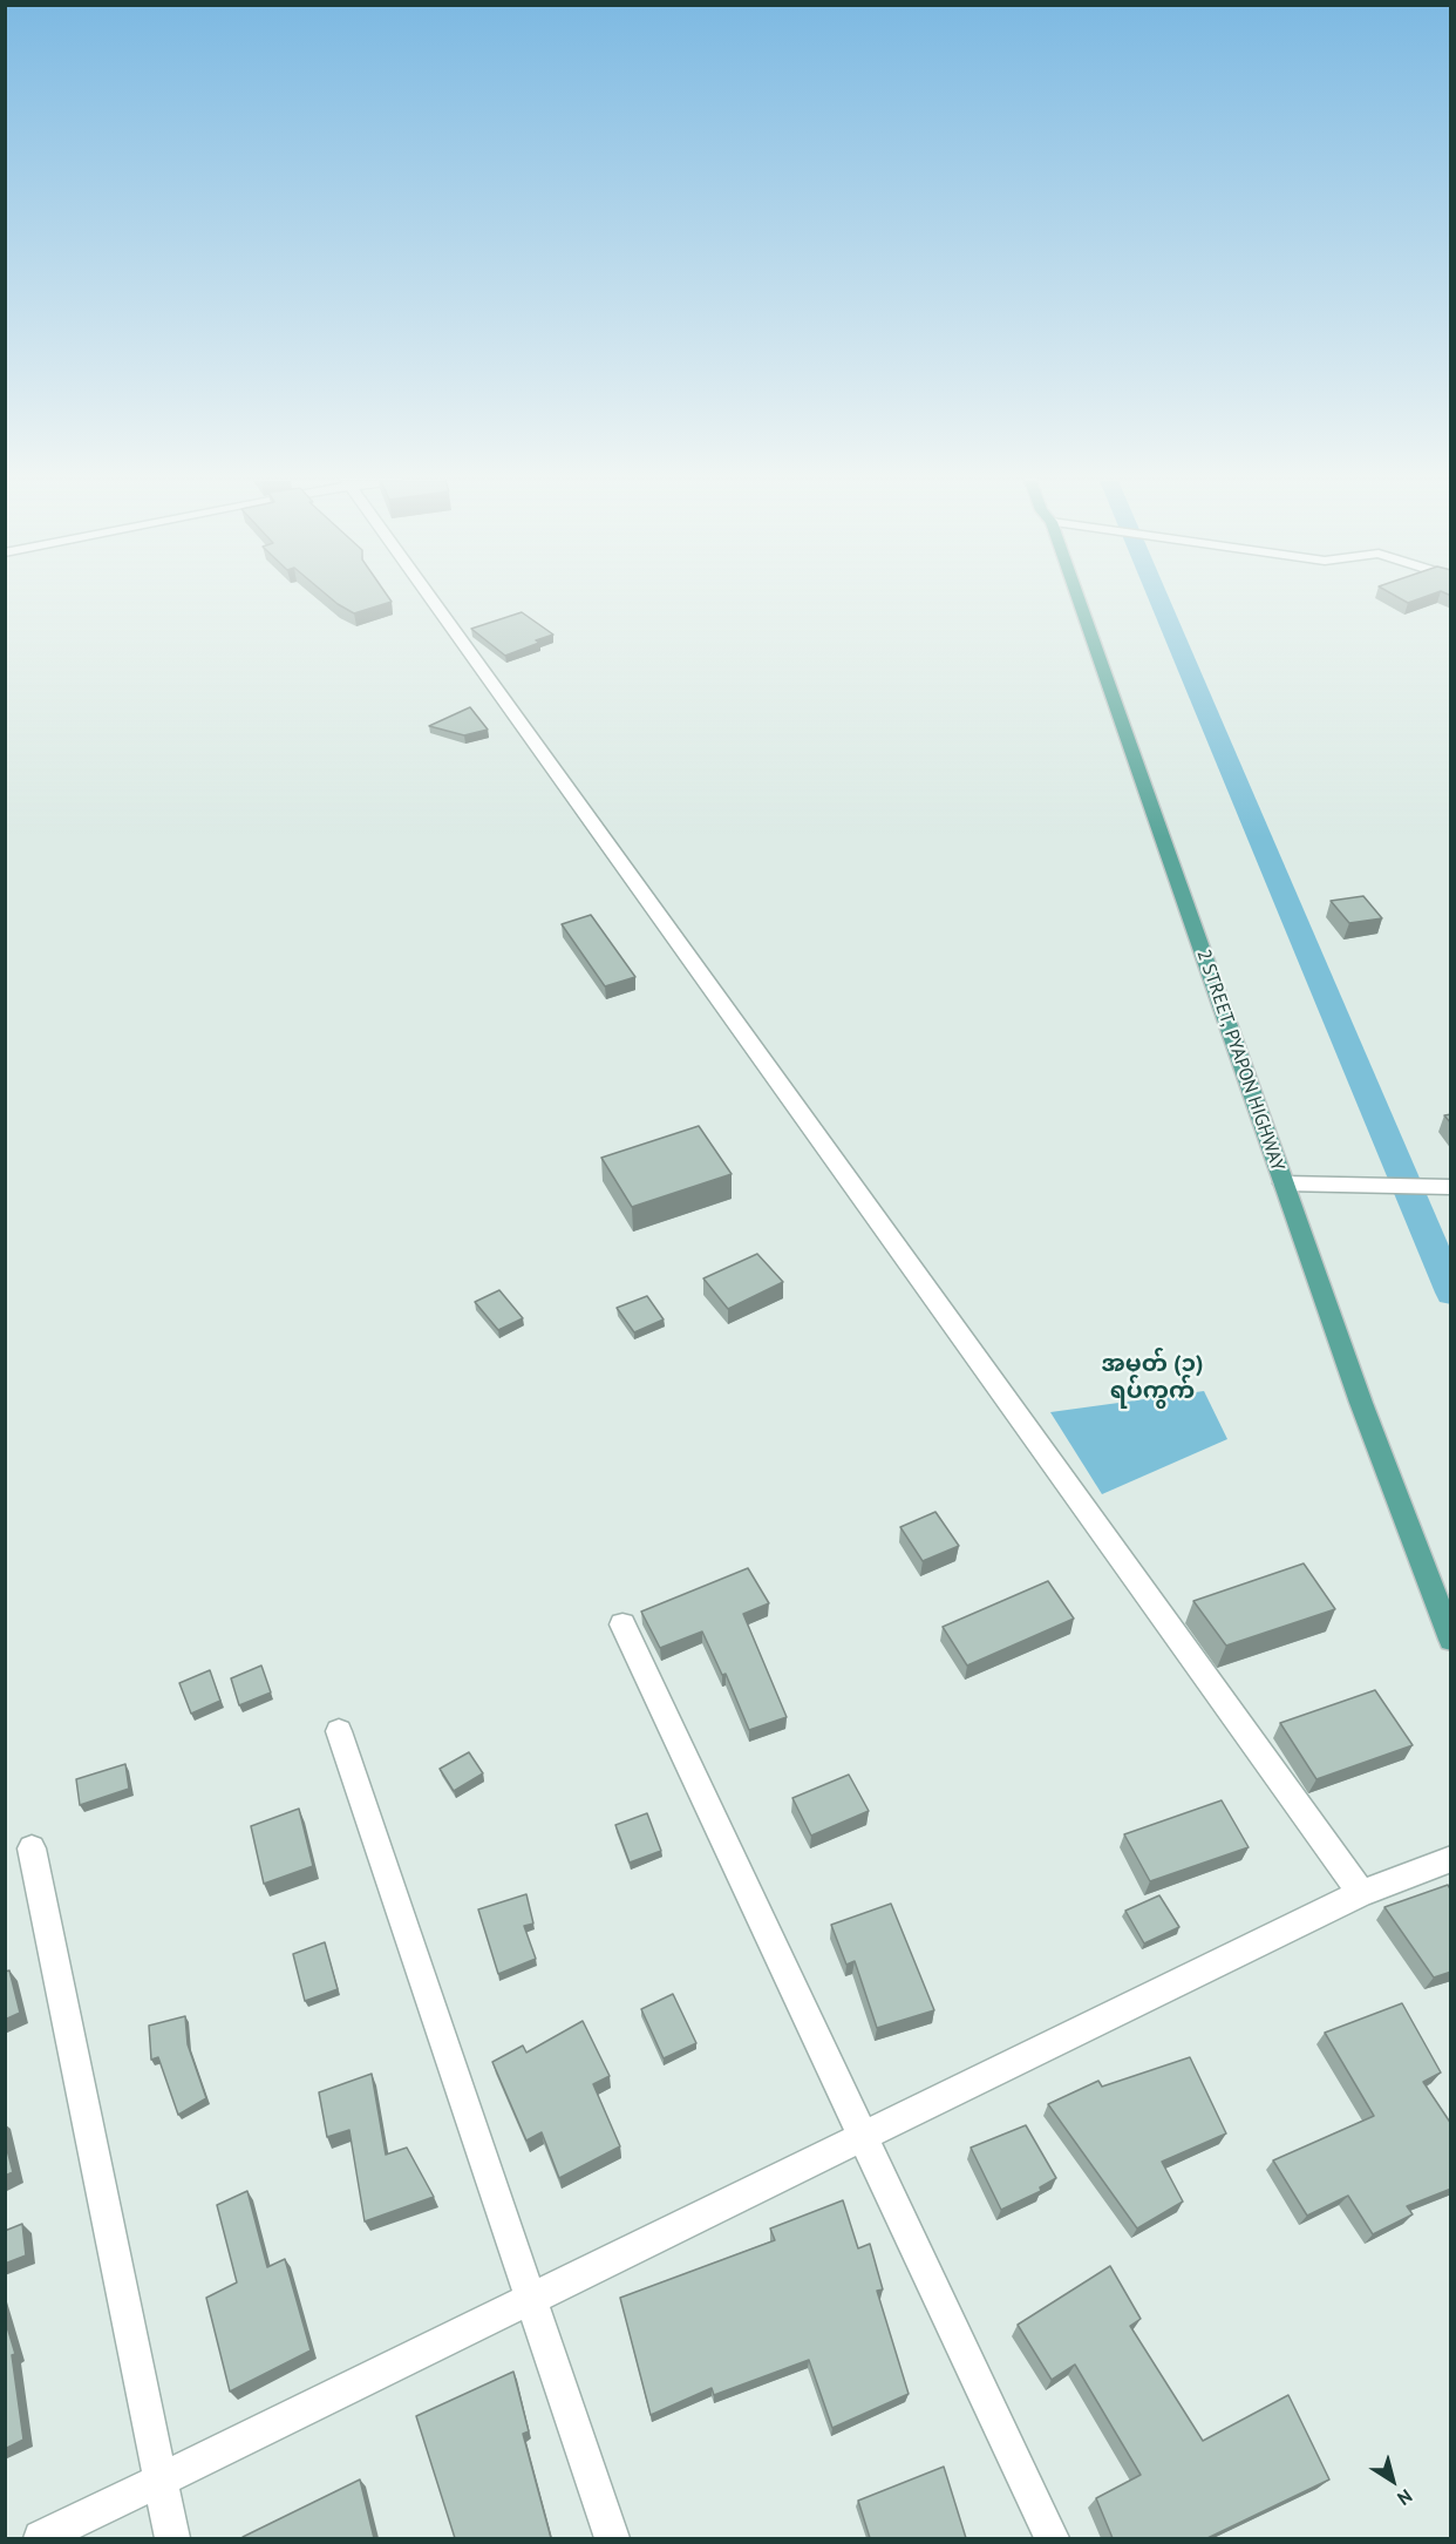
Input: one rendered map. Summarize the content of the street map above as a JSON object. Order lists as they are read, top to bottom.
{
  "streets": {
    "main road": ["2 STREET, PYAPON HIGHWAY"]
  },
  "districts": ["အမှတ် (၁) ရပ်ကွက်"],
  "north": "bottom right"
}
